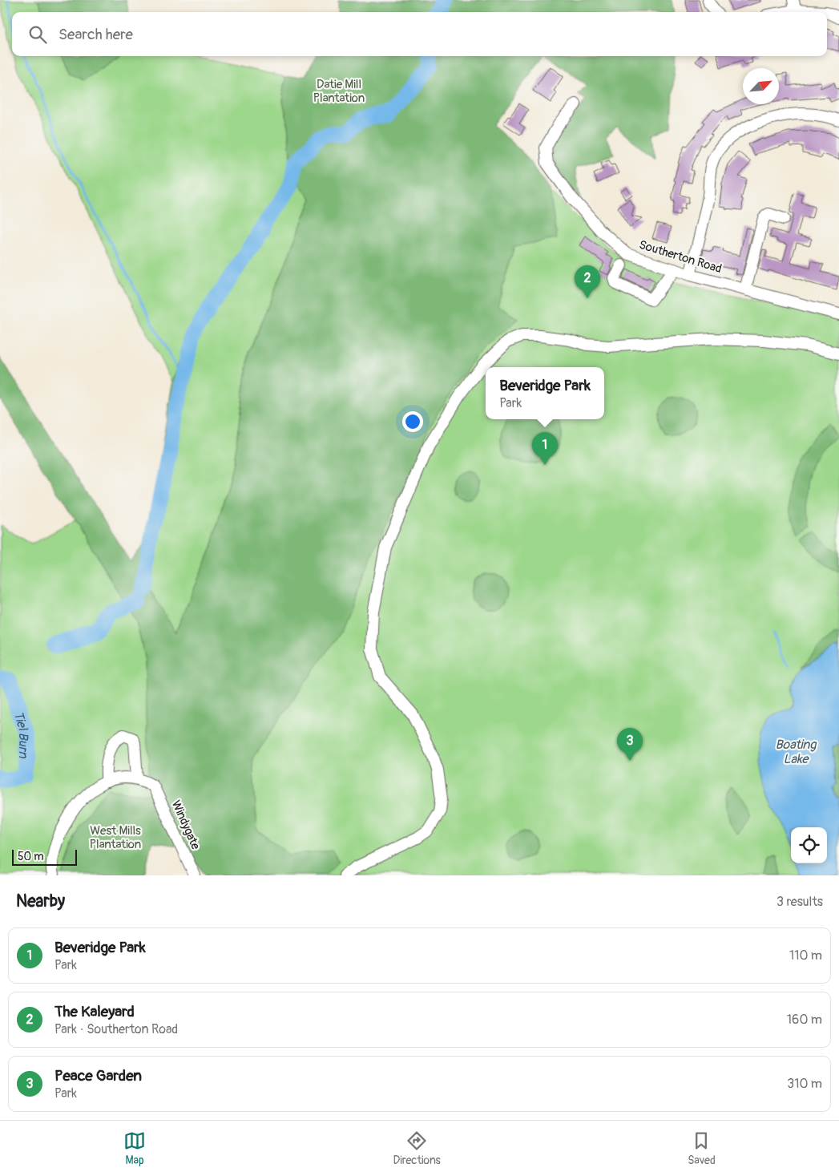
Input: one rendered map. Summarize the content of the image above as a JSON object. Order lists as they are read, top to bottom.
{
  "streets": {
    "street": ["Southerton Road", "Windygate"]
  },
  "water": ["Tiel Burn", "Boating Lake"],
  "parks": ["Datie Mill Plantation", "West Mills Plantation"],
  "scale_bar": "50 m",
  "north": "top right",
  "page": {
    "search": "Search here",
    "pins": ["2", "1", "3"],
    "popup": ["Beveridge Park", "Park"],
    "scale": "50 m",
    "heading": ["Nearby", "3 results"],
    "list": [
      {
        "mark": "1",
        "name": "Beveridge Park",
        "note": "Park",
        "value": "110 m"
      },
      {
        "mark": "2",
        "name": "The Kaleyard",
        "note": "Park · Southerton Road",
        "value": "160 m"
      },
      {
        "mark": "3",
        "name": "Peace Garden",
        "note": "Park",
        "value": "310 m"
      }
    ],
    "nav": ["Map", "Directions", "Saved"]
  }
}
